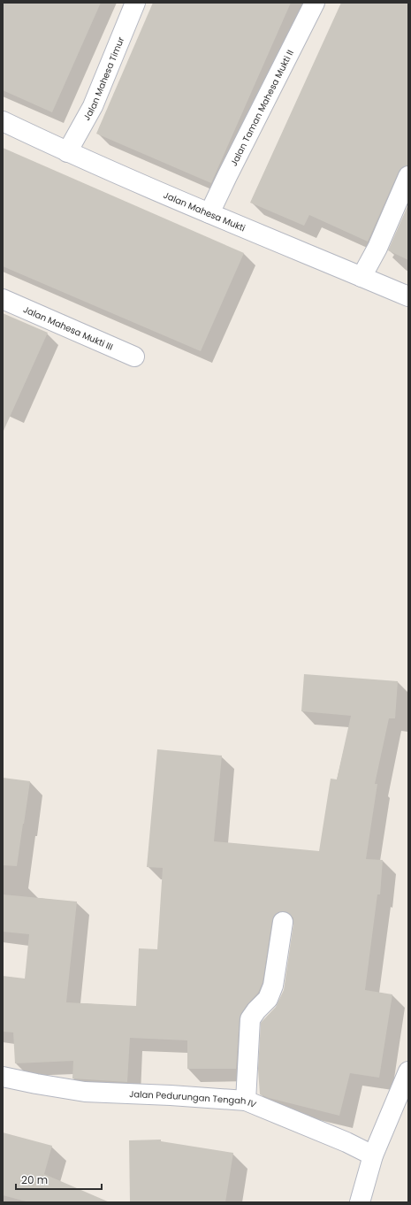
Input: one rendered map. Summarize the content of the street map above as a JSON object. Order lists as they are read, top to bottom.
{
  "streets": {
    "street": [
      "Jalan Mahesa Timur",
      "Jalan Taman Mahesa Mukti II",
      "Jalan Mahesa Mukti",
      "Jalan Mahesa Mukti III",
      "Jalan Pedurungan Tengah IV"
    ]
  },
  "crossings": [
    ["Jalan Mahesa Timur", "Jalan Mahesa Mukti"],
    ["Jalan Taman Mahesa Mukti II", "Jalan Mahesa Mukti"]
  ],
  "scale_bar": "20 m"
}
